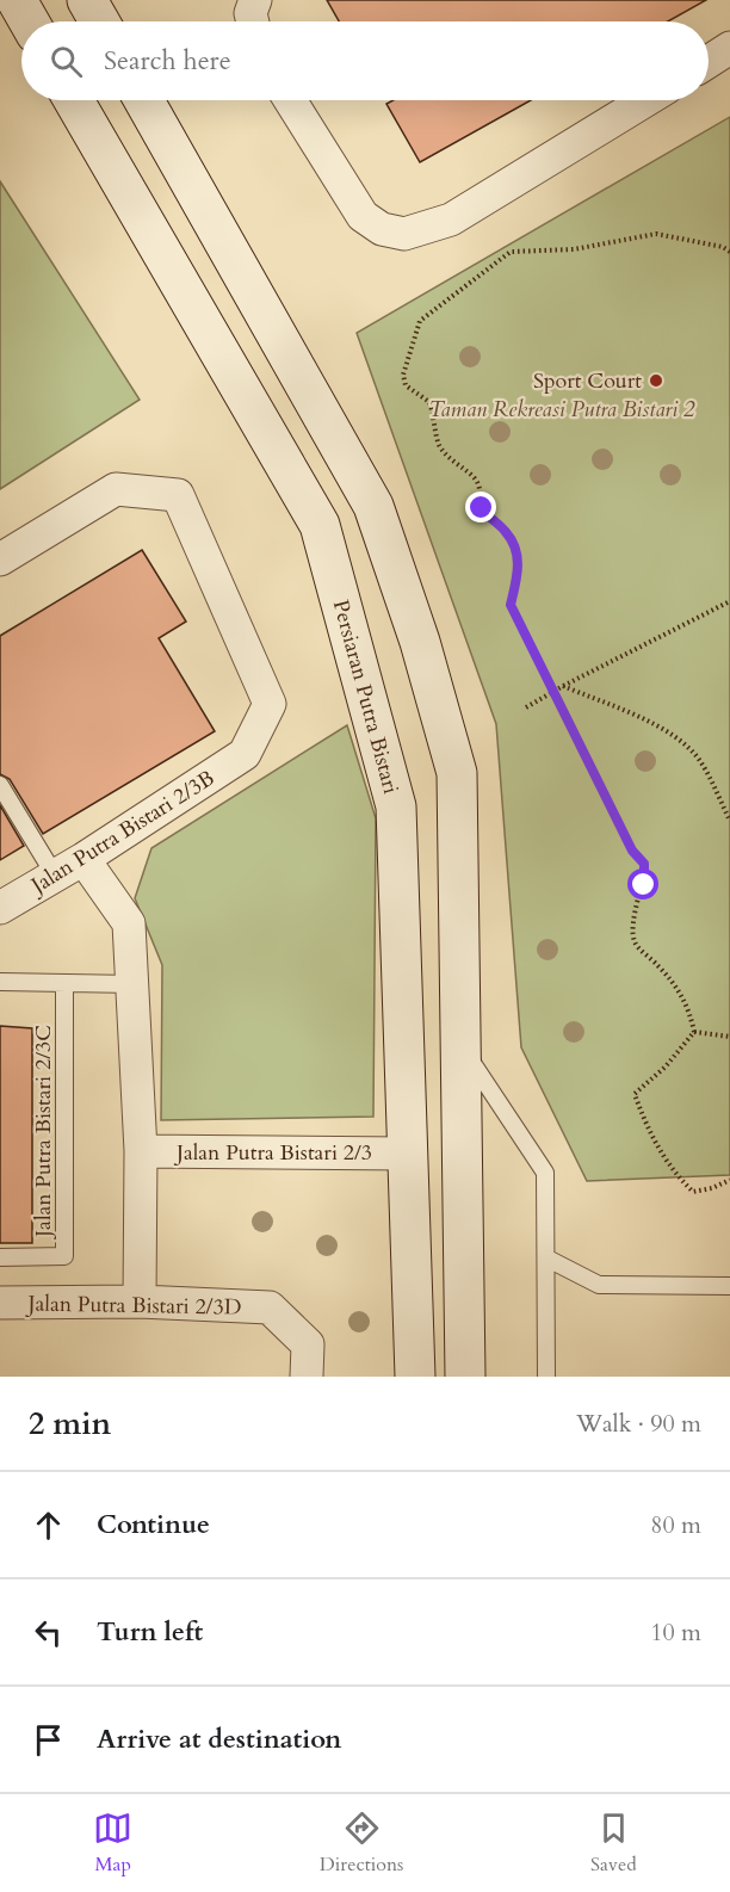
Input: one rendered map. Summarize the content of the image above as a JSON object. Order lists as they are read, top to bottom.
{
  "streets": {
    "main road": ["Persiaran Putra Bistari"],
    "street": ["Jalan Putra Bistari 2/3B", "Jalan Putra Bistari 2/3", "Jalan Putra Bistari 2/3D"],
    "lane": ["Jalan Putra Bistari 2/3C"]
  },
  "crossings": [
    ["Persiaran Putra Bistari", "Jalan Putra Bistari 2/3"]
  ],
  "parks": ["Taman Rekreasi Putra Bistari 2"],
  "places": ["Sport Court"],
  "page": {
    "search": "Search here",
    "heading": ["2 min", "Walk · 90 m"],
    "list": [
      ["Continue", "80 m"],
      ["Turn left", "10 m"],
      "Arrive at destination"
    ],
    "nav": ["Map", "Directions", "Saved"]
  }
}
